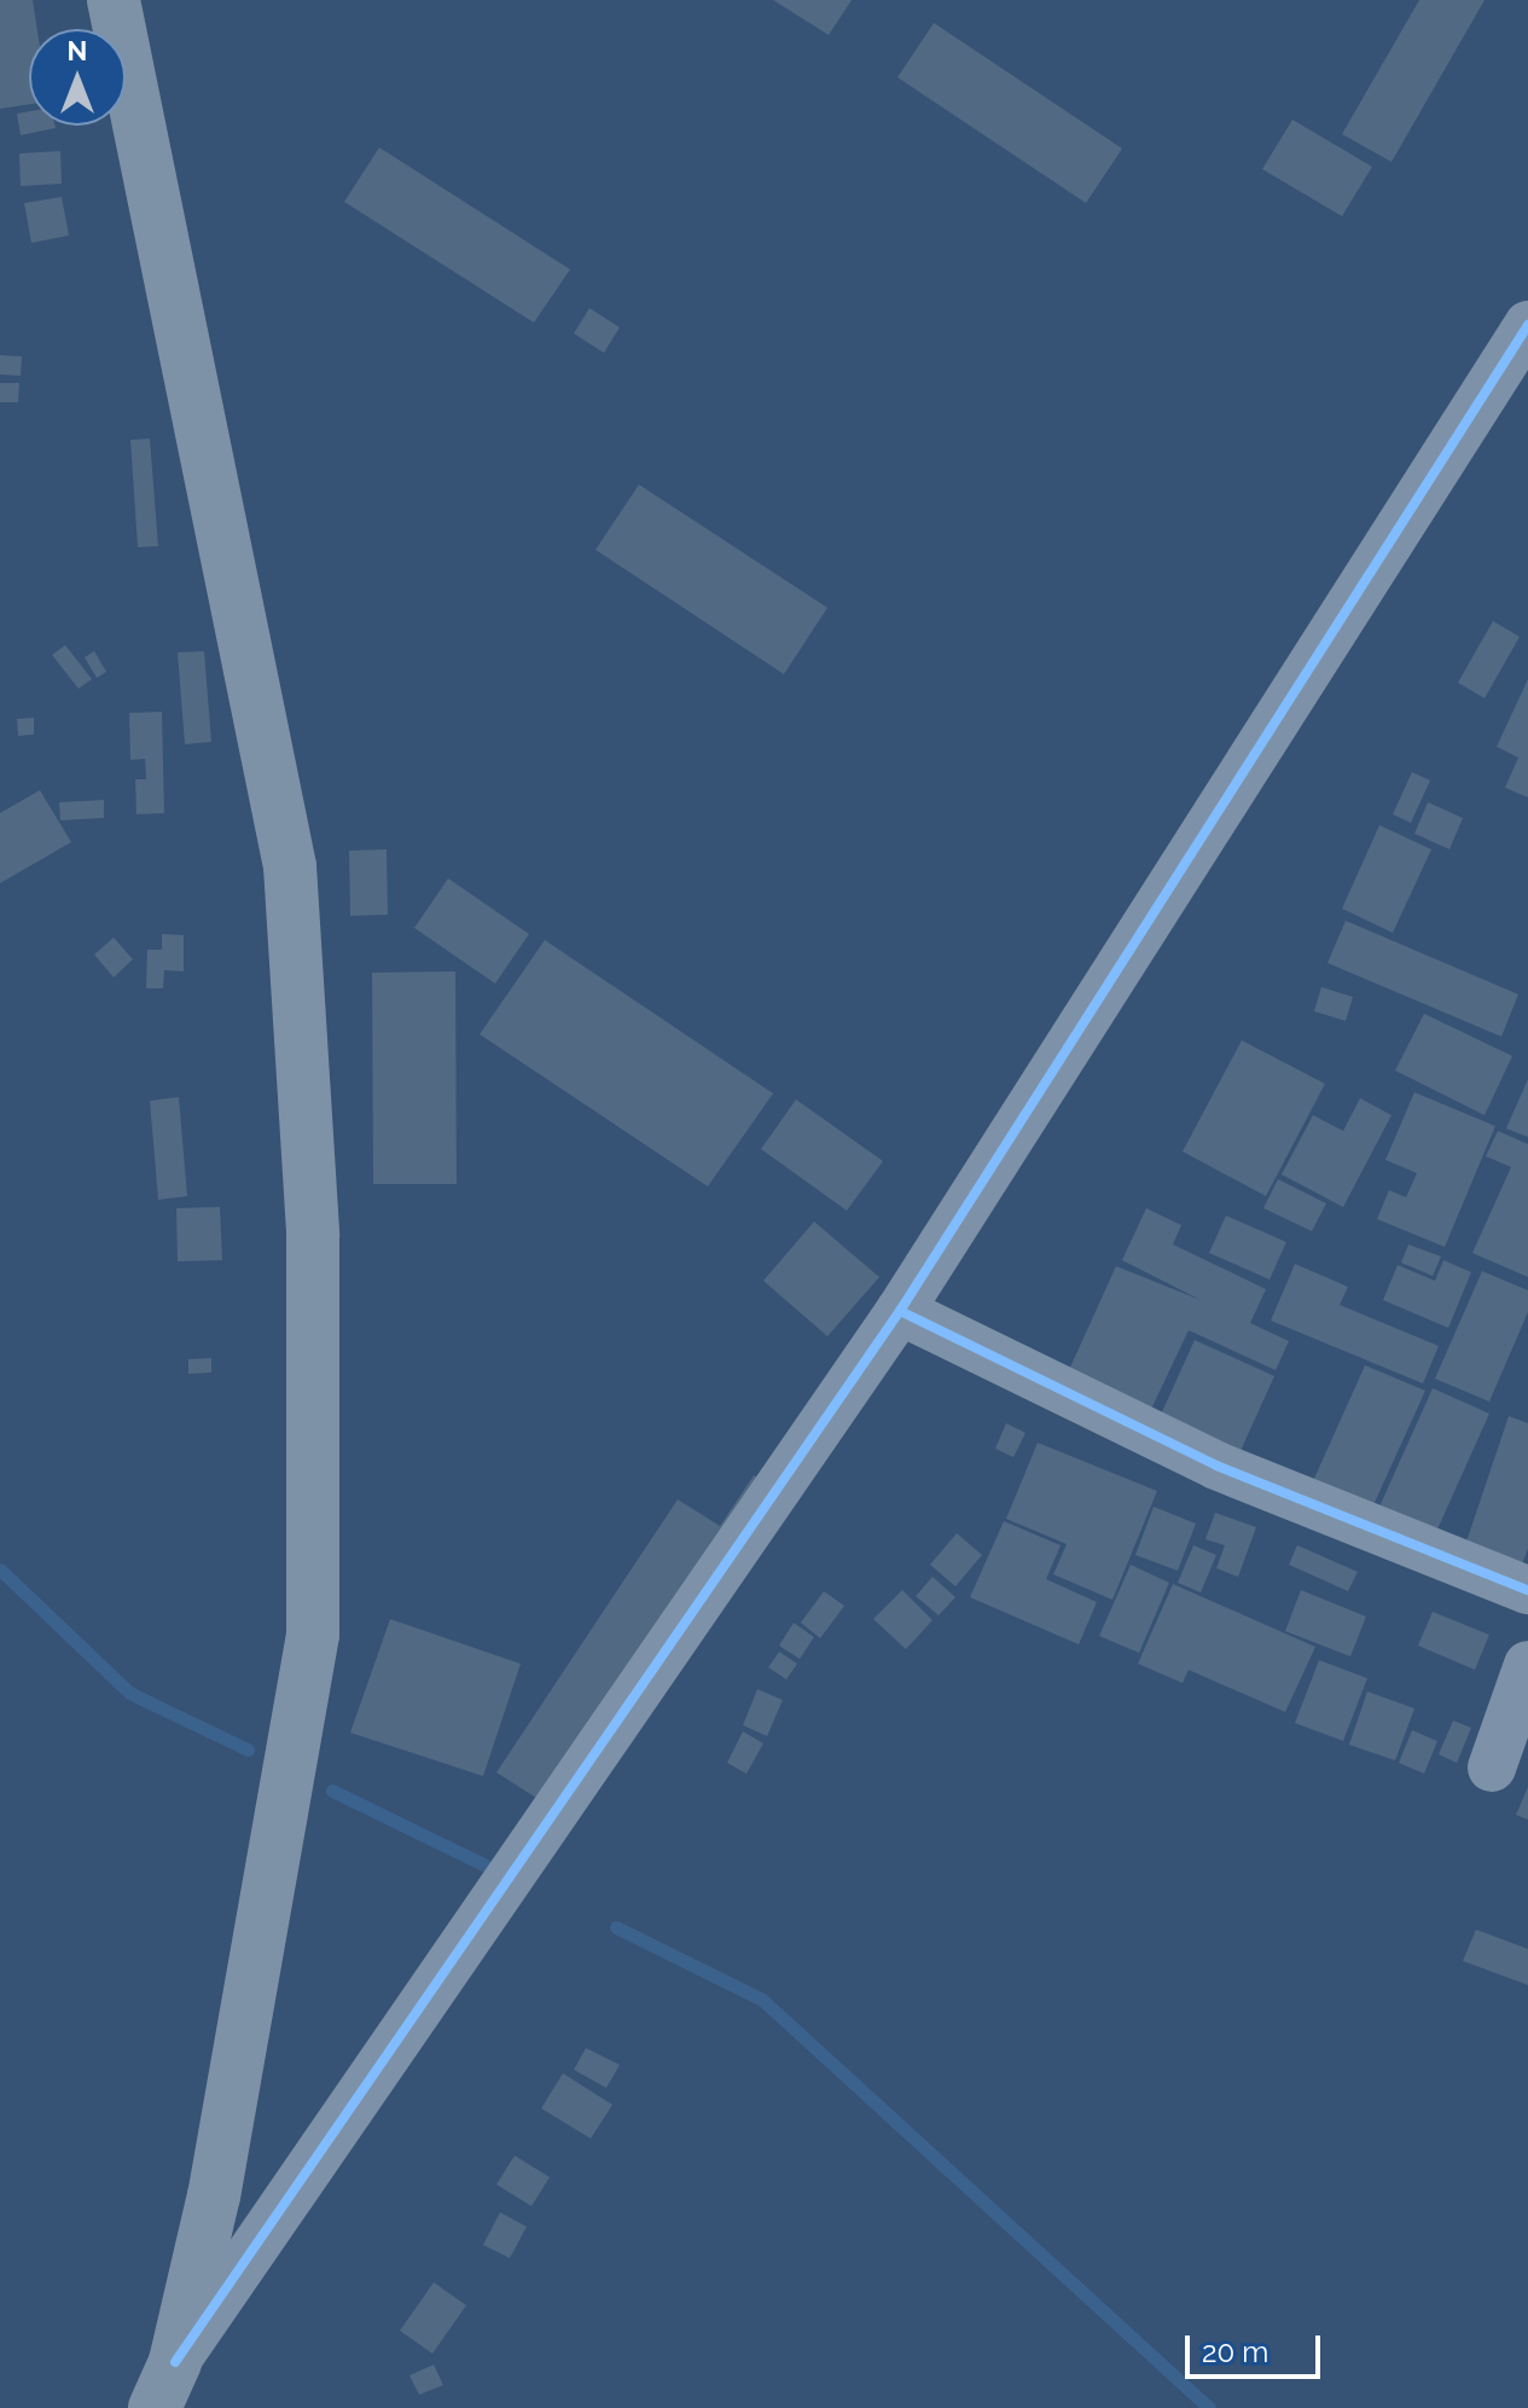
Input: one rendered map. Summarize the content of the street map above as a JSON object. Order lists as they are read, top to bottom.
{
  "scale_bar": "20 m",
  "north": "top"
}
